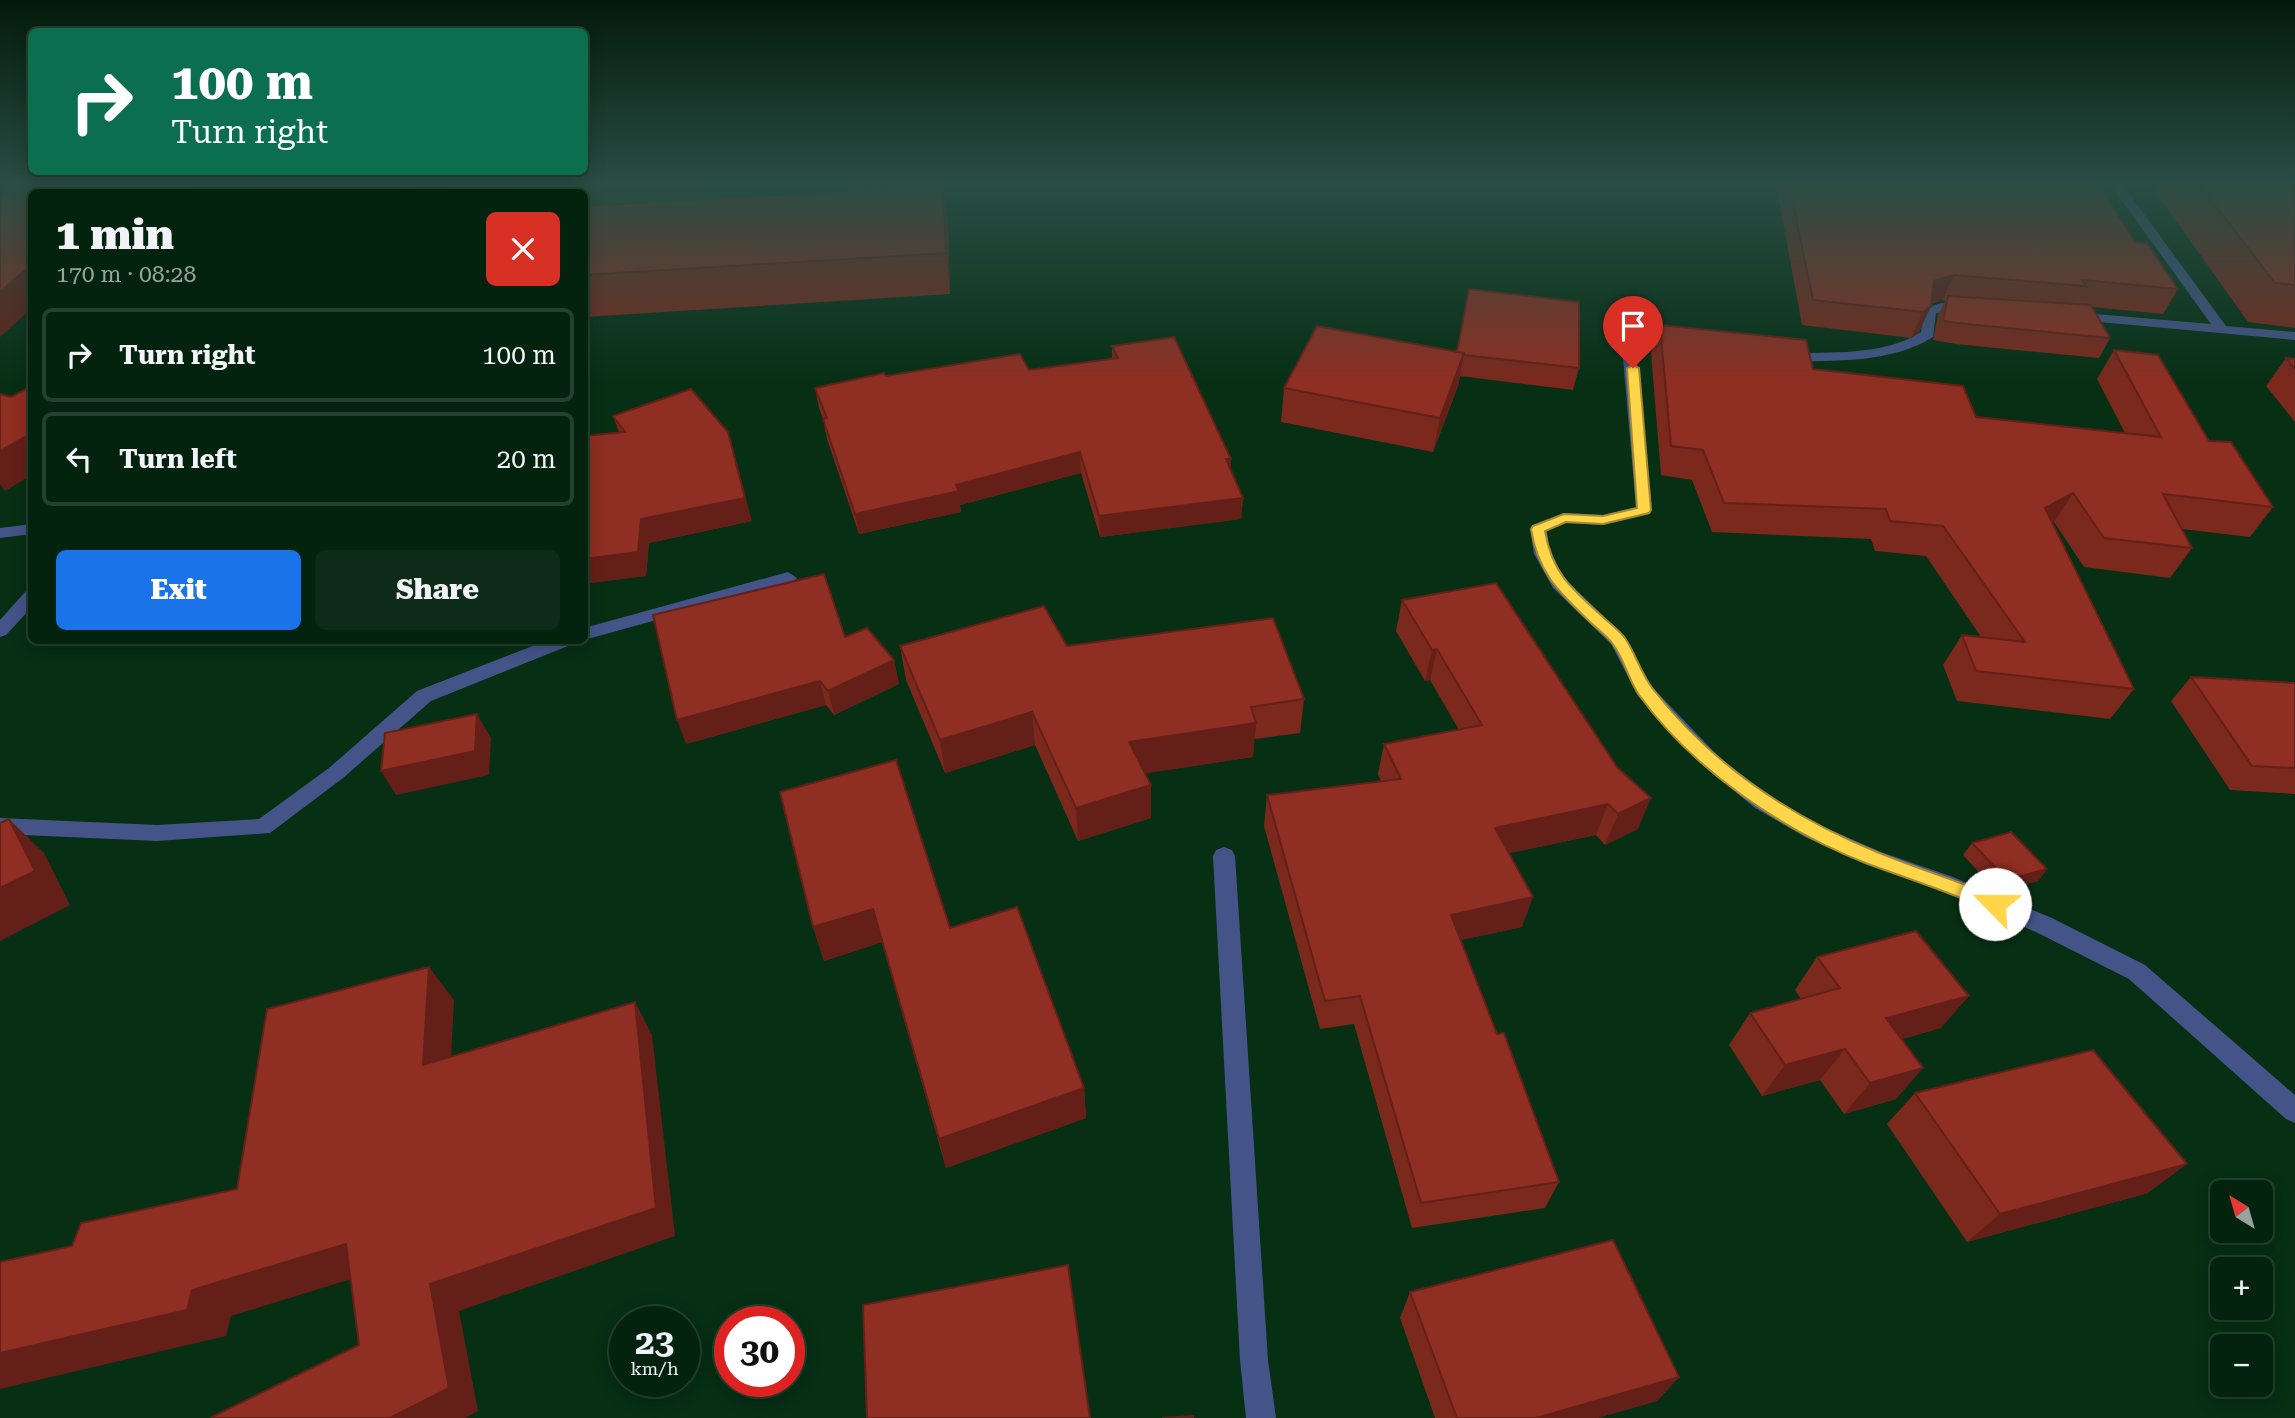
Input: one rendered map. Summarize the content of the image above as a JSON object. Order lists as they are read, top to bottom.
{
  "north": "top left",
  "page": {
    "turn": ["100 m", "Turn right"],
    "heading": ["1 min", "170 m · 08:28"],
    "list": [
      {
        "name": "Turn right",
        "value": "100 m"
      },
      {
        "name": "Turn left",
        "value": "20 m"
      }
    ],
    "buttons": ["Exit", "Share"],
    "map_buttons": ["+", "−"],
    "speed": "23 km/h",
    "limit": "30"
  }
}
